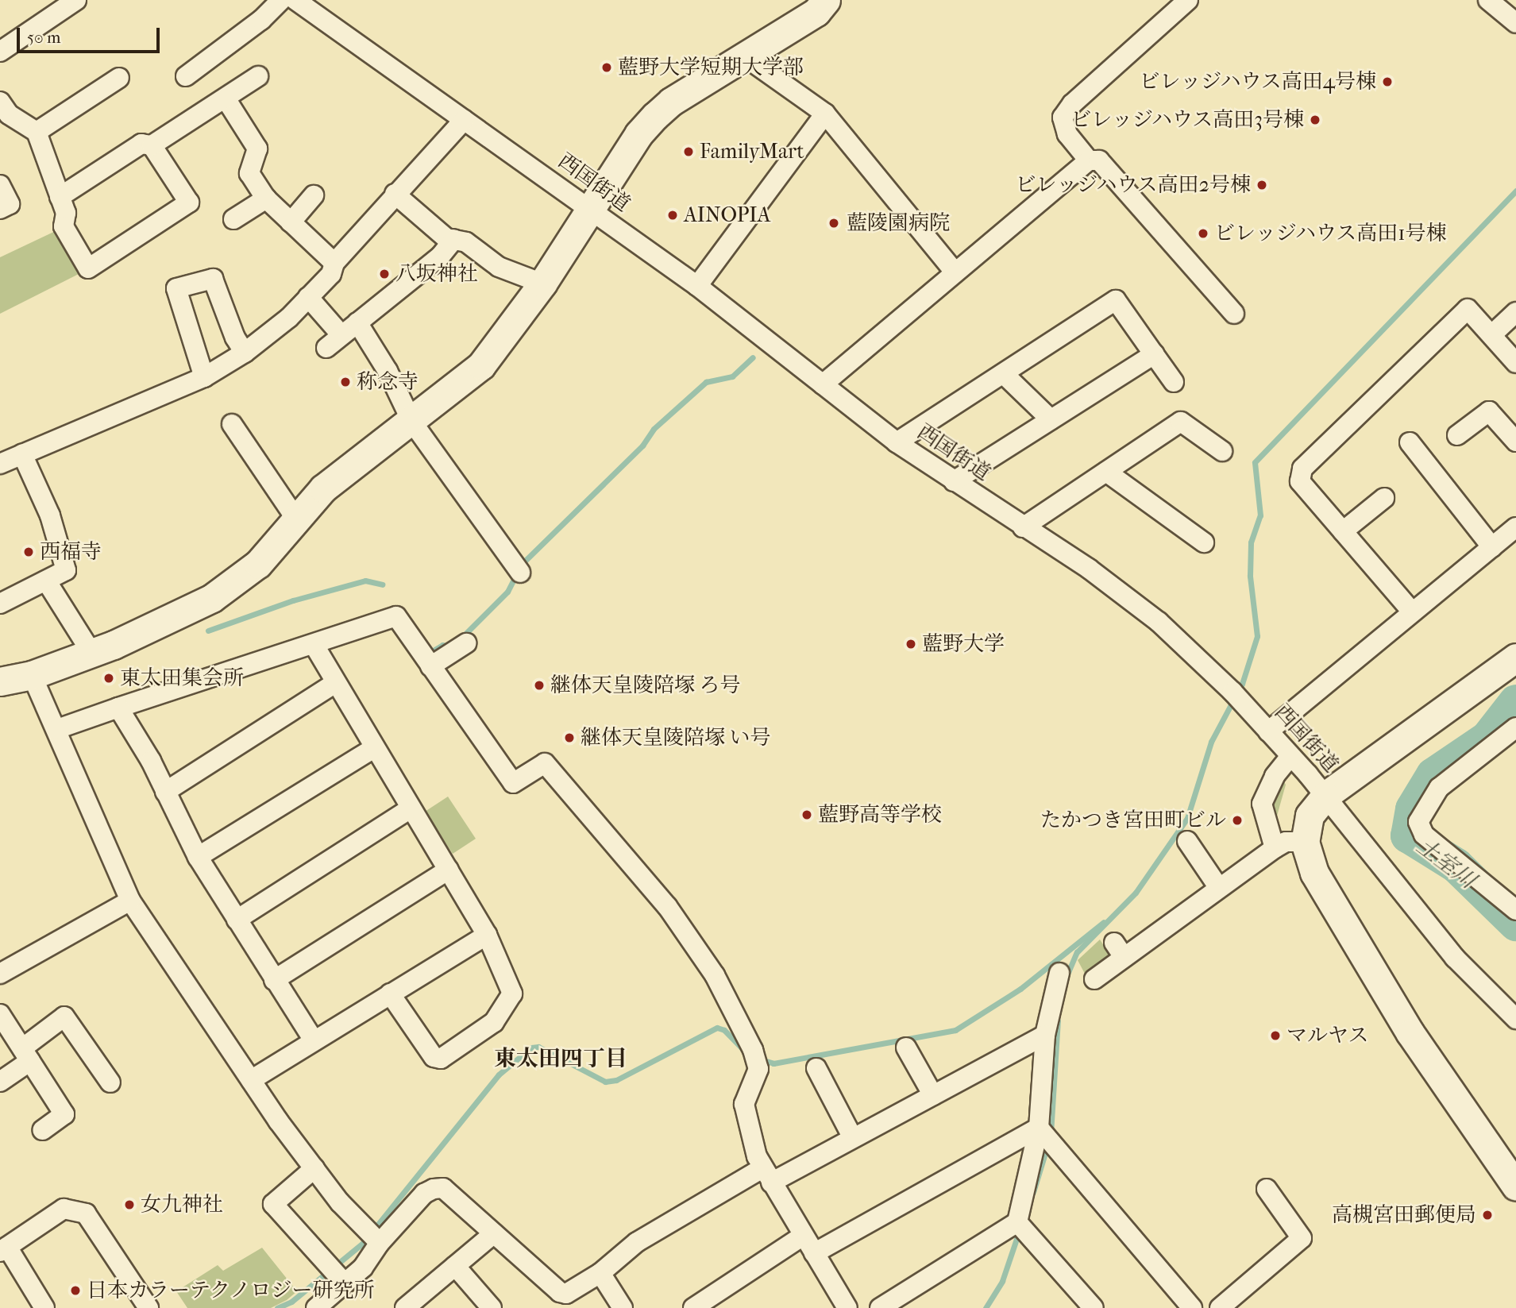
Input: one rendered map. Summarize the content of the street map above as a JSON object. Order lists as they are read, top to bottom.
{
  "streets": {
    "street": ["西国街道"]
  },
  "districts": ["東太田四丁目"],
  "water": ["土室川"],
  "places": [
    "藍野大学短期大学部",
    "ビレッジハウス高田4号棟",
    "ビレッジハウス高田3号棟",
    "FamilyMart",
    "ビレッジハウス高田2号棟",
    "AINOPIA",
    "藍陵園病院",
    "ビレッジハウス高田1号棟",
    "八坂神社",
    "称念寺",
    "西福寺",
    "藍野大学",
    "東太田集会所",
    "継体天皇陵陪塚 ろ号",
    "継体天皇陵陪塚 い号",
    "藍野高等学校",
    "たかつき宮田町ビル",
    "マルヤス",
    "女九神社",
    "高槻宮田郵便局",
    "日本カラーテクノロジー研究所"
  ],
  "scale_bar": "50 m"
}
